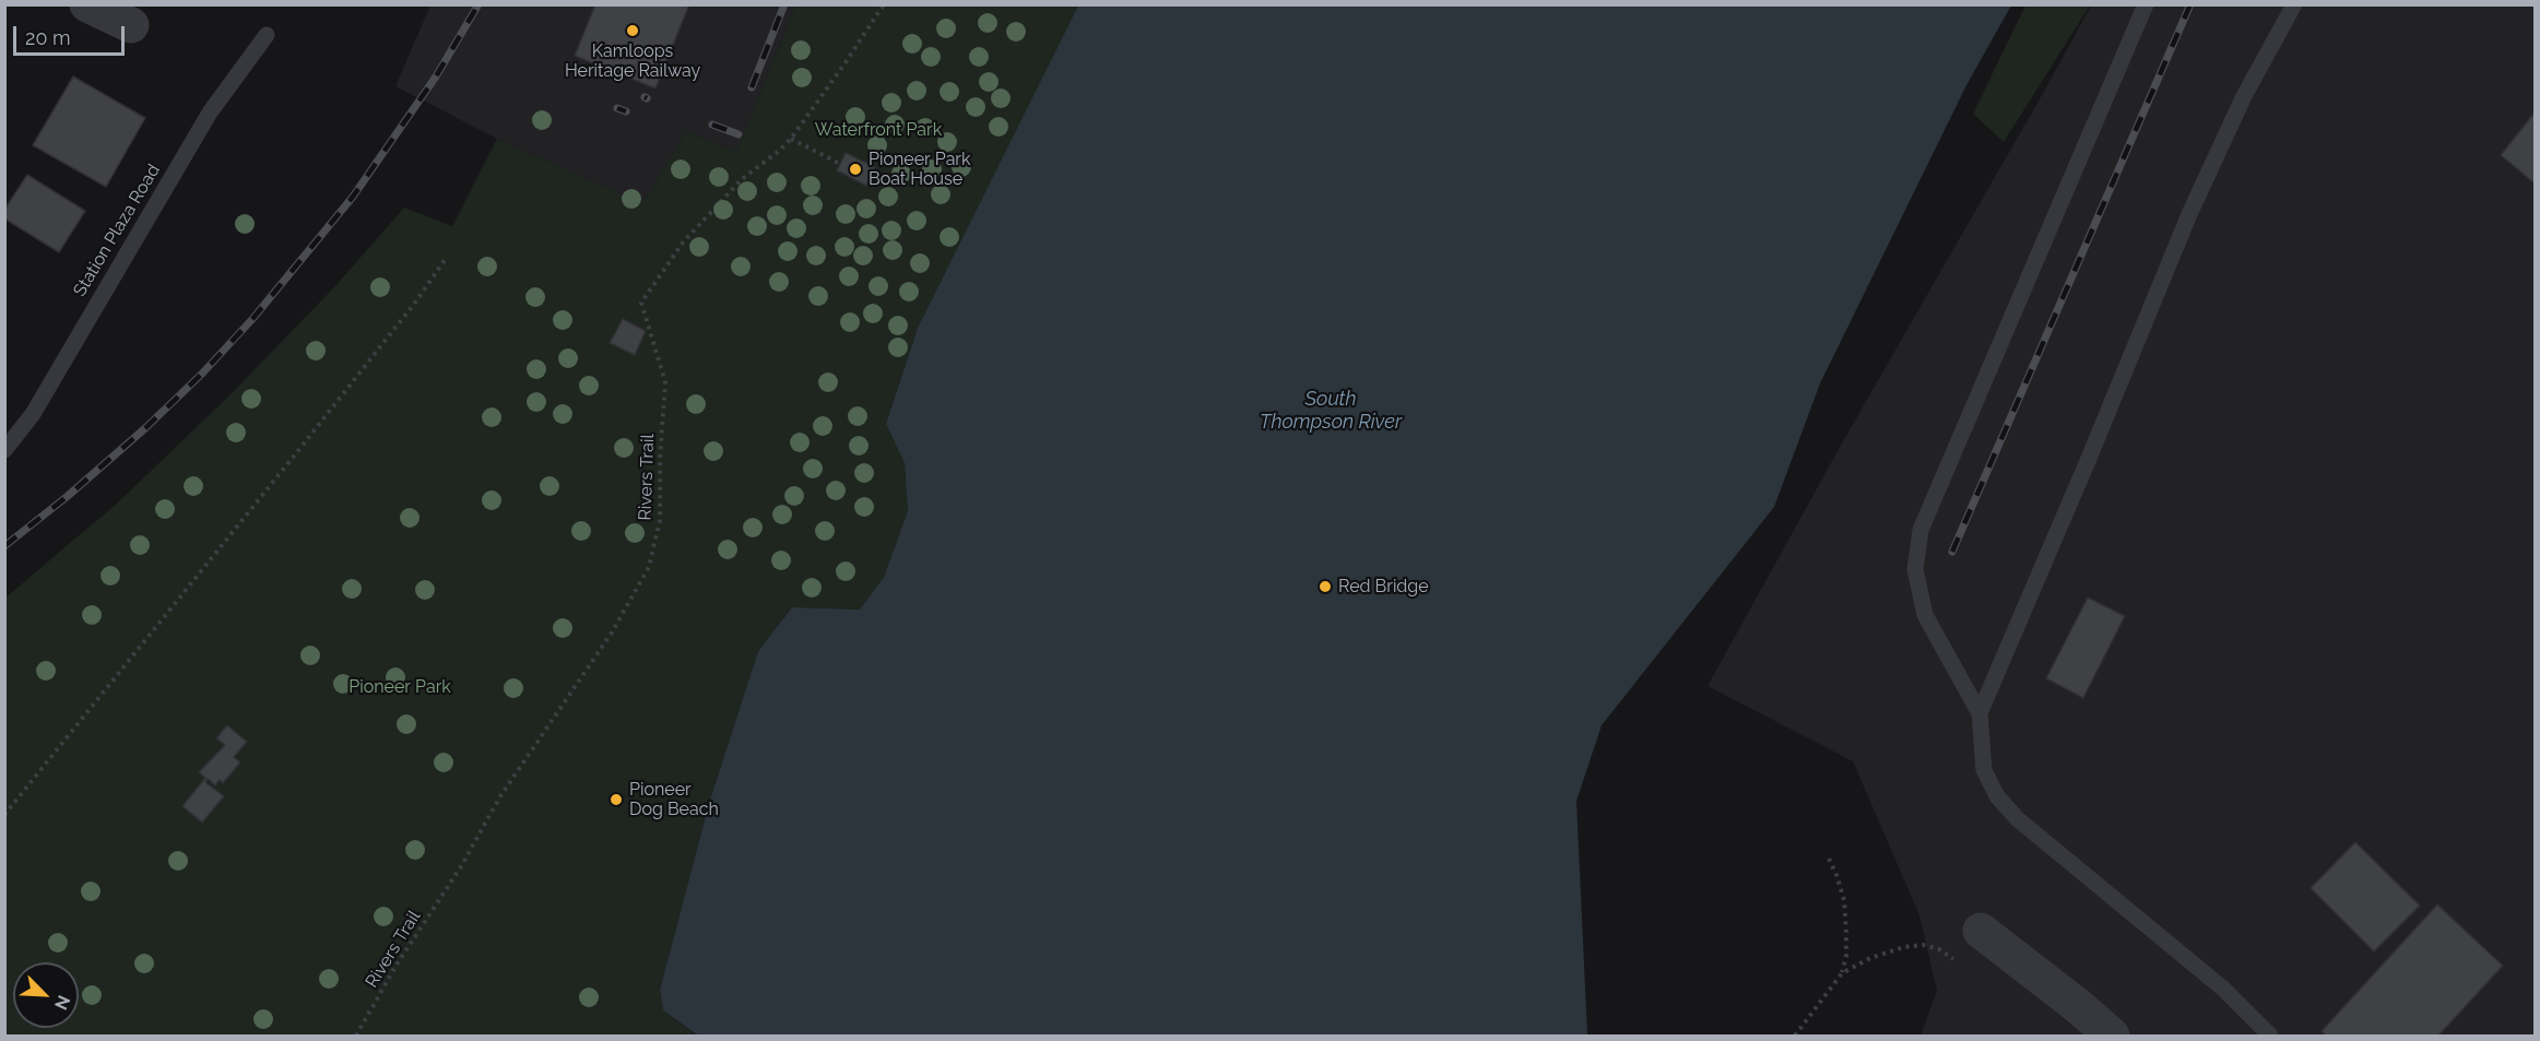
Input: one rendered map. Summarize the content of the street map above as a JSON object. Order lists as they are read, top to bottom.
{
  "streets": {
    "lane": ["Station Plaza Road"],
    "path": ["Rivers Trail"]
  },
  "water": ["South Thompson River"],
  "parks": ["Waterfront Park", "Pioneer Park"],
  "places": [
    "Kamloops Heritage Railway",
    "Pioneer Park Boat House",
    "Red Bridge",
    "Pioneer Dog Beach"
  ],
  "scale_bar": "20 m",
  "north": "bottom right"
}
